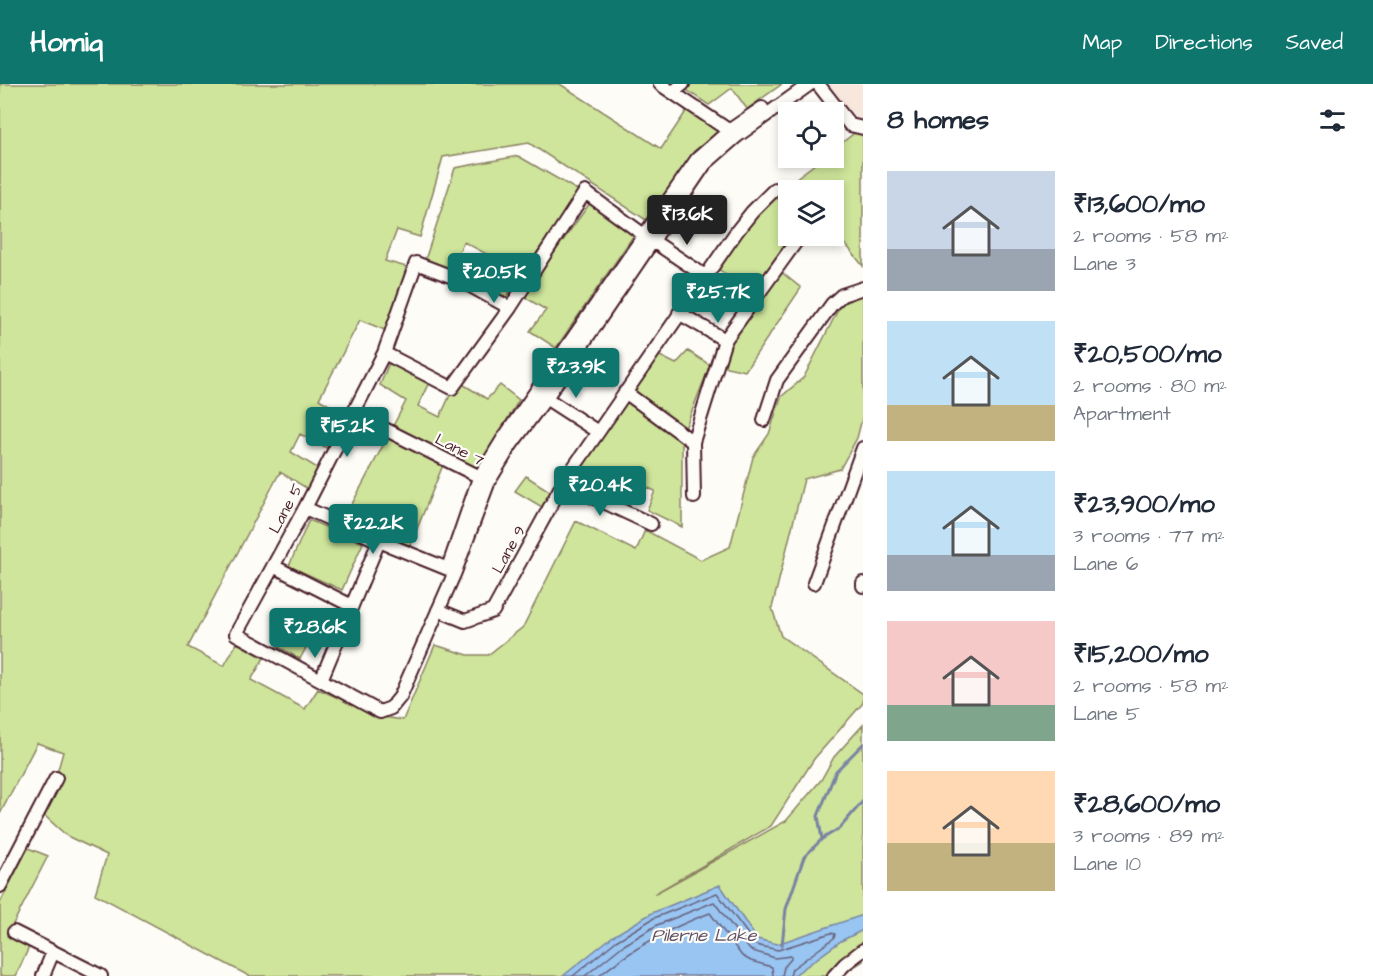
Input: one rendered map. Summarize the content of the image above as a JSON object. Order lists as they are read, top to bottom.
{
  "streets": {
    "street": ["Lane 7", "Lane 5", "Lane 9"]
  },
  "crossings": [
    ["Lane 7", "Lane 5"]
  ],
  "water": ["Pilerne Lake"],
  "page": {
    "header": "Homiq",
    "nav": ["Map", "Directions", "Saved"],
    "heading": "8 homes",
    "list": [
      {
        "name": "₹13,600/mo",
        "note": "2 rooms · 58 m² · Lane 3"
      },
      {
        "name": "₹20,500/mo",
        "note": "2 rooms · 80 m² · Apartment"
      },
      {
        "name": "₹23,900/mo",
        "note": "3 rooms · 77 m² · Lane 6"
      },
      {
        "name": "₹15,200/mo",
        "note": "2 rooms · 58 m² · Lane 5"
      },
      {
        "name": "₹28,600/mo",
        "note": "3 rooms · 89 m² · Lane 10"
      }
    ],
    "price": [
      "₹13.6K",
      "₹20.5K",
      "₹25.7K",
      "₹23.9K",
      "₹15.2K",
      "₹20.4K",
      "₹22.2K",
      "₹28.6K"
    ]
  }
}
